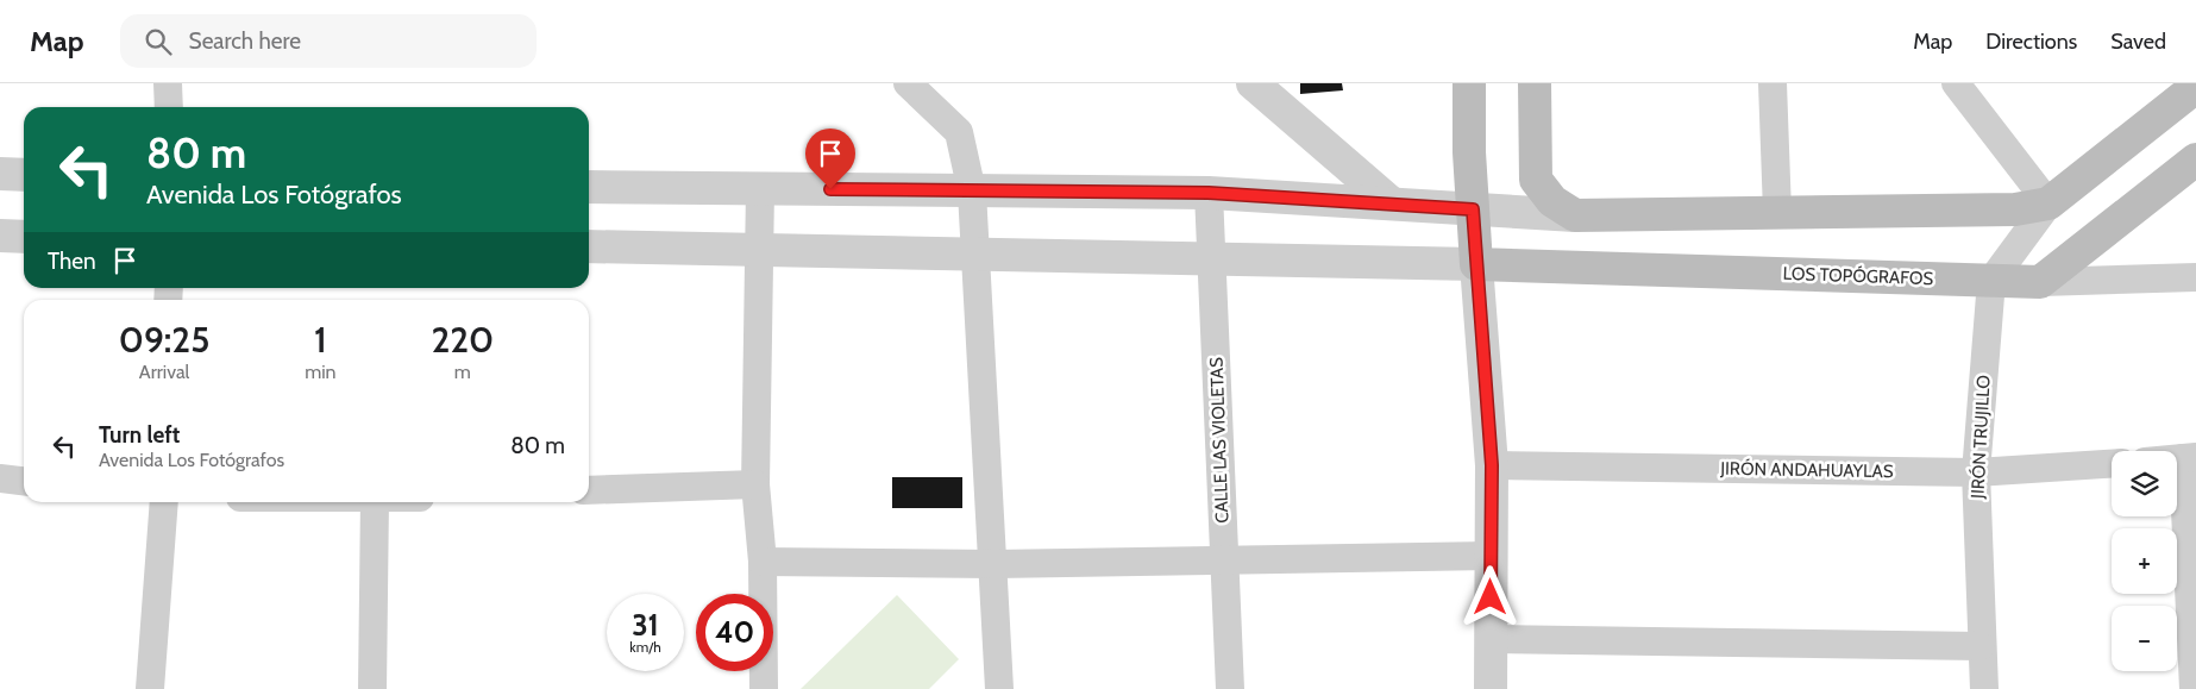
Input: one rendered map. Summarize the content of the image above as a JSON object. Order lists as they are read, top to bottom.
{
  "streets": {
    "main road": ["LOS TOPÓGRAFOS"],
    "street": ["JIRÓN TRUJILLO", "CALLE LAS VIOLETAS", "JIRÓN ANDAHUAYLAS"]
  },
  "crossings": [
    ["LOS TOPÓGRAFOS", "JIRÓN TRUJILLO"],
    ["JIRÓN TRUJILLO", "JIRÓN ANDAHUAYLAS"]
  ],
  "page": {
    "header": "Map",
    "search": "Search here",
    "nav": ["Map", "Directions", "Saved"],
    "turn": ["80 m", "Avenida Los Fotógrafos"],
    "then": "Then",
    "eta": [
      "09:25",
      "Arrival",
      "1",
      "min",
      "220",
      "m"
    ],
    "list": [
      {
        "name": "Turn left",
        "note": "Avenida Los Fotógrafos",
        "value": "80 m"
      }
    ],
    "map_buttons": ["+", "−"],
    "speed": "31 km/h",
    "limit": "40"
  }
}
